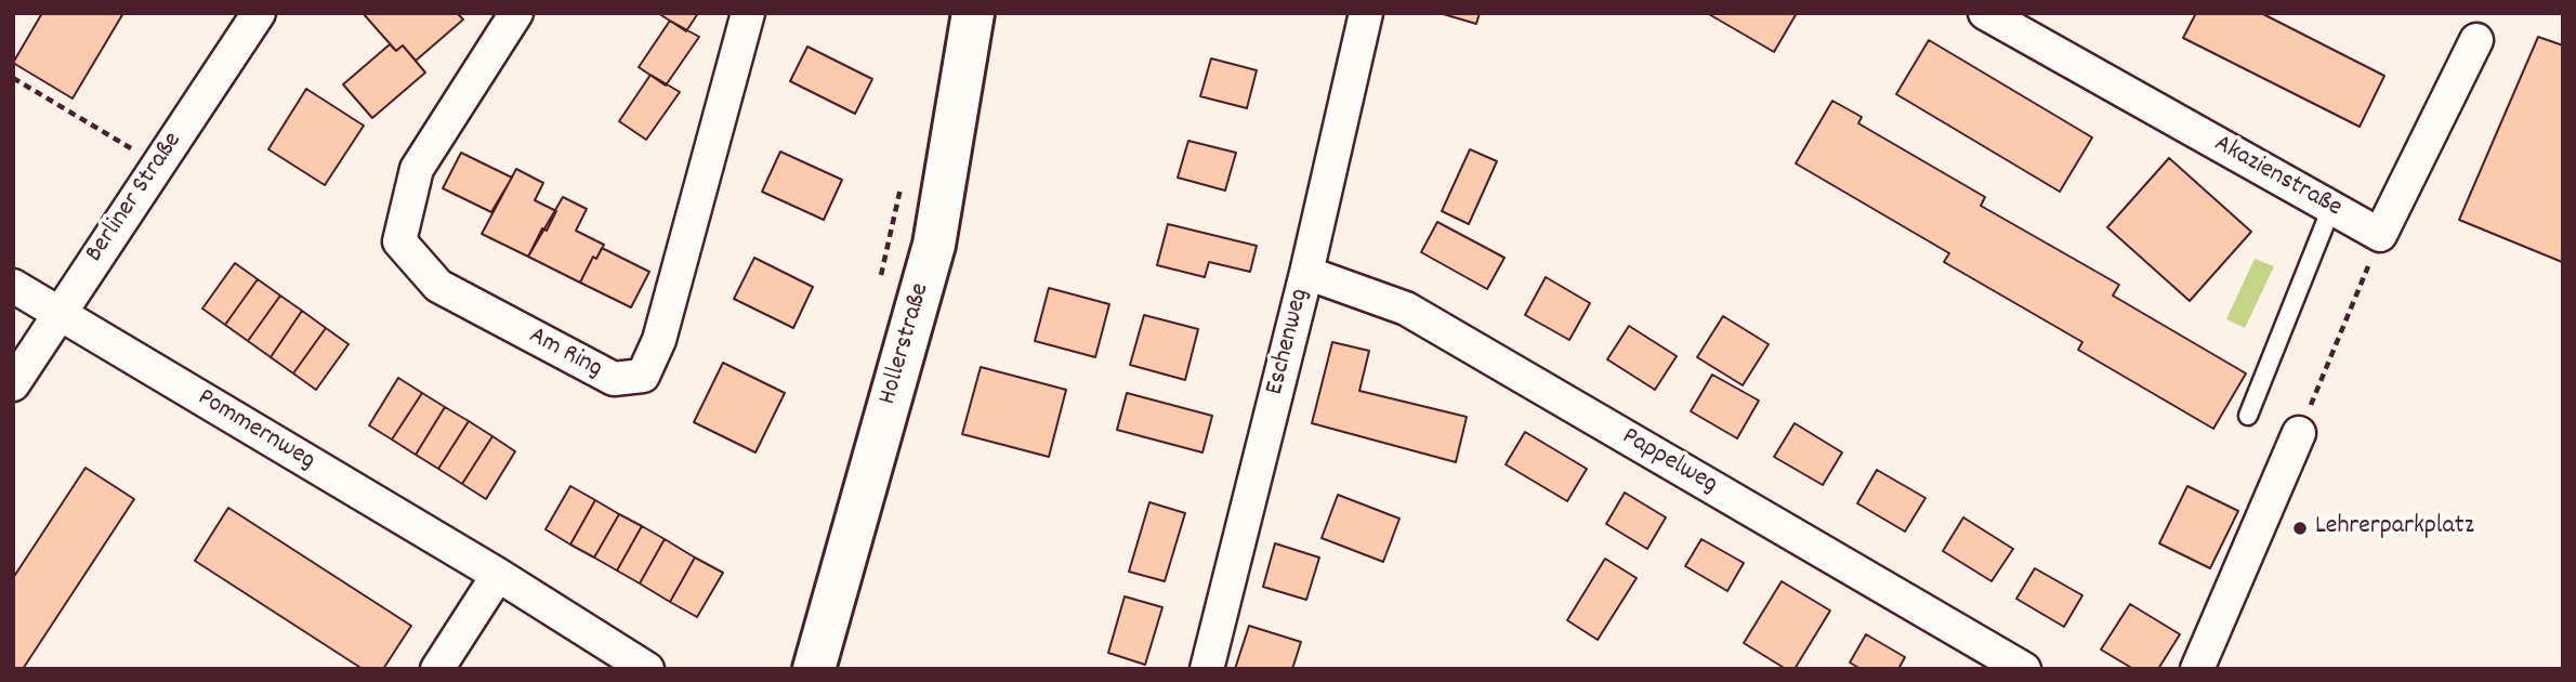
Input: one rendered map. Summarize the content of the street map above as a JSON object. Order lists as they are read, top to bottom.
{
  "streets": {
    "main road": ["Hollerstraße"],
    "street": [
      "Akazienstraße",
      "Berliner Straße",
      "Eschenweg",
      "Am Ring",
      "Pommernweg",
      "Pappelweg"
    ]
  },
  "crossings": [
    ["Berliner Straße", "Pommernweg"],
    ["Eschenweg", "Pappelweg"]
  ],
  "places": ["Lehrerparkplatz"]
}
